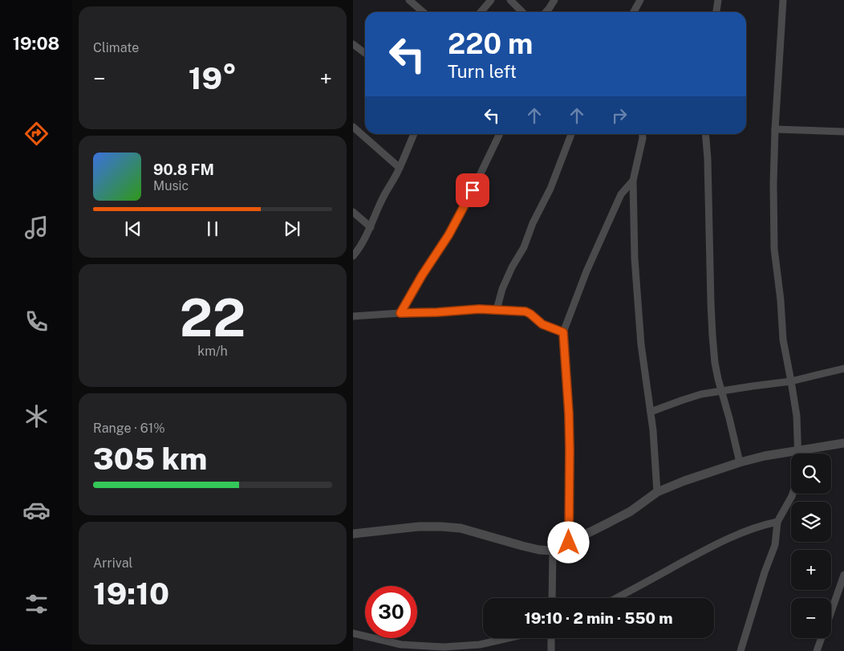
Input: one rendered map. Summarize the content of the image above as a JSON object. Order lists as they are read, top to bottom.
{
  "page": {
    "tabs": "19:08",
    "tile": [
      "Climate",
      ["22", "km/h"],
      ["Range · 61%", "305 km"],
      ["Arrival", "19:10"]
    ],
    "turn": ["220 m", "Turn left"],
    "heat": ["−", "19°", "+"],
    "song": ["90.8 FM", "Music"],
    "map_buttons": ["+", "−"],
    "limit": "30",
    "trip": "19:10 · 2 min · 550 m"
  }
}
